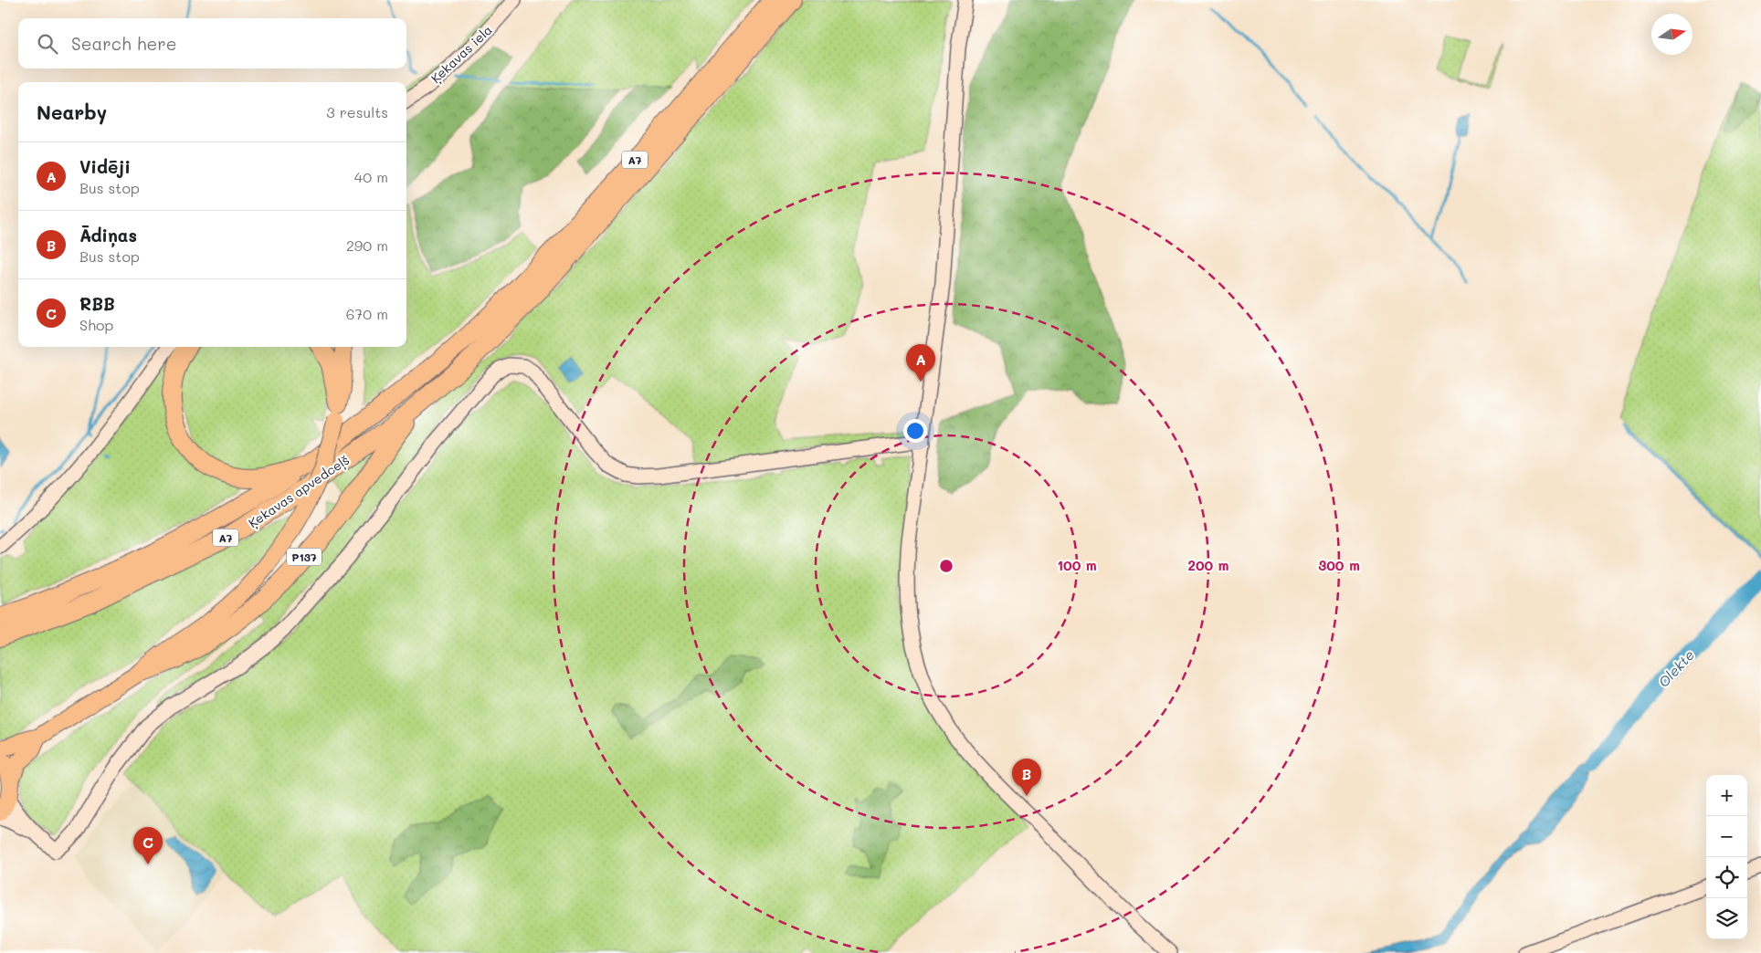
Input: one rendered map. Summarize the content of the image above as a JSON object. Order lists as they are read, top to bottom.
{
  "streets": {
    "highway": ["A7", "Ķekavas apvedceļš", "P137"],
    "main road": ["Ķekavas iela"]
  },
  "crossings": [
    ["A7", "Ķekavas apvedceļš"],
    ["Ķekavas apvedceļš", "P137"]
  ],
  "water": ["Olekte"],
  "north": "right",
  "page": {
    "search": "Search here",
    "heading": ["Nearby", "3 results"],
    "list": [
      {
        "mark": "A",
        "name": "Vidēji",
        "note": "Bus stop",
        "value": "40 m"
      },
      {
        "mark": "B",
        "name": "Ādiņas",
        "note": "Bus stop",
        "value": "290 m"
      },
      {
        "mark": "C",
        "name": "RBB",
        "note": "Shop",
        "value": "670 m"
      }
    ],
    "pins": ["A", "B", "C"],
    "map_buttons": ["+", "−"]
  },
  "rings": ["100 m", "200 m", "300 m"]
}
